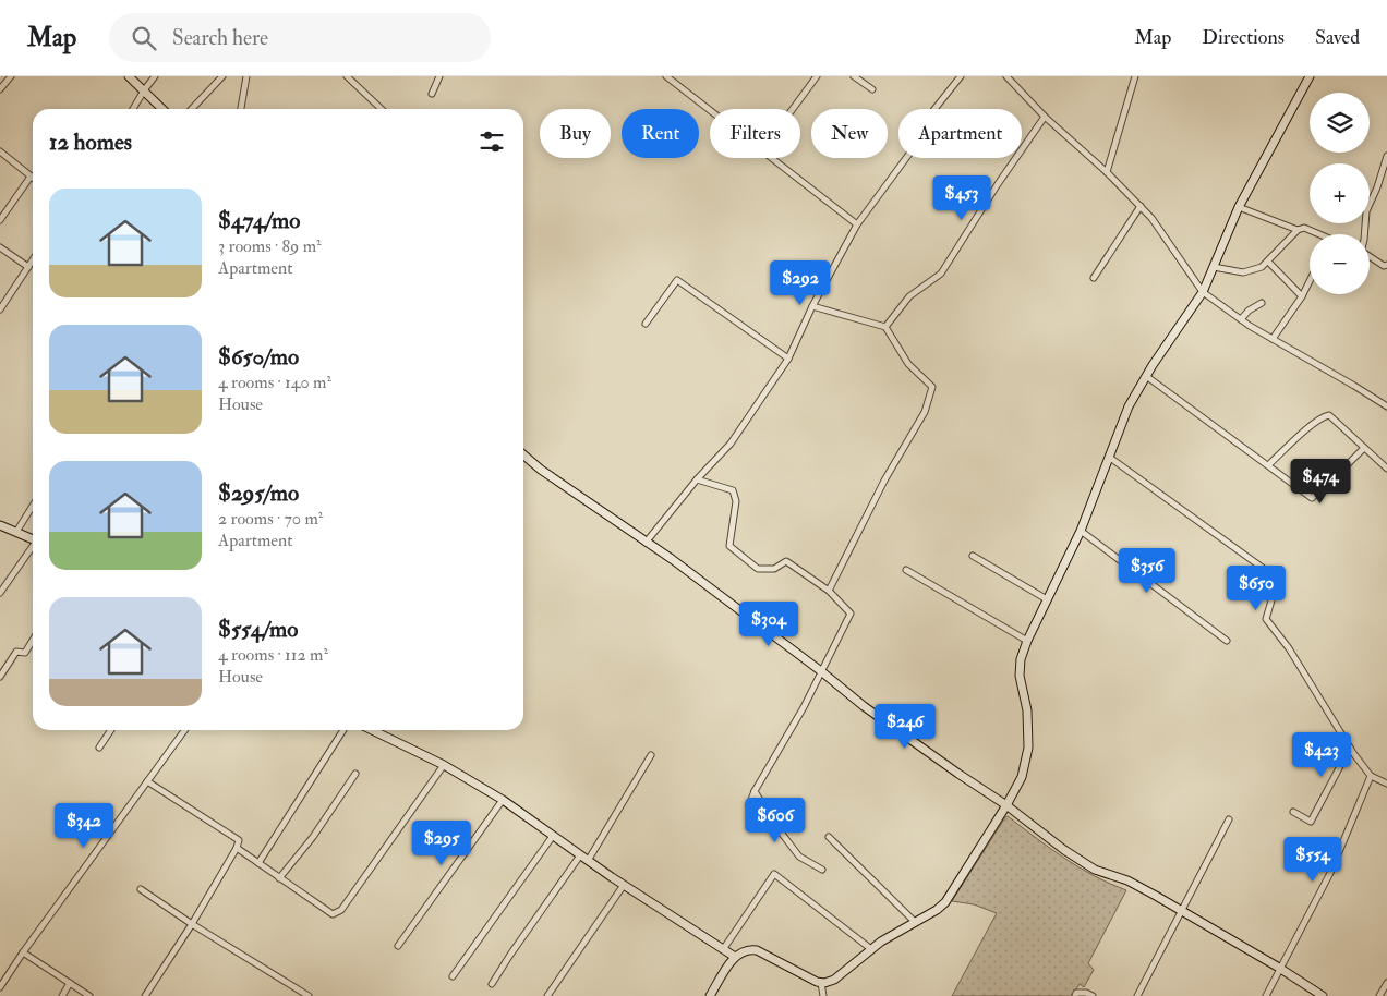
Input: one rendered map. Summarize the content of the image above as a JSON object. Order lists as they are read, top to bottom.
{
  "page": {
    "header": "Map",
    "search": "Search here",
    "nav": ["Map", "Directions", "Saved"],
    "map_buttons": ["+", "−"],
    "chip": [
      "Buy",
      "Rent",
      "Filters",
      "New",
      "Apartment"
    ],
    "heading": "12 homes",
    "list": [
      {
        "name": "$474/mo",
        "note": "3 rooms · 89 m² · Apartment"
      },
      {
        "name": "$650/mo",
        "note": "4 rooms · 140 m² · House"
      },
      {
        "name": "$295/mo",
        "note": "2 rooms · 70 m² · Apartment"
      },
      {
        "name": "$554/mo",
        "note": "4 rooms · 112 m² · House"
      }
    ],
    "price": [
      "$453",
      "$292",
      "$474",
      "$356",
      "$650",
      "$304",
      "$246",
      "$423",
      "$606",
      "$342",
      "$295",
      "$554"
    ]
  }
}
